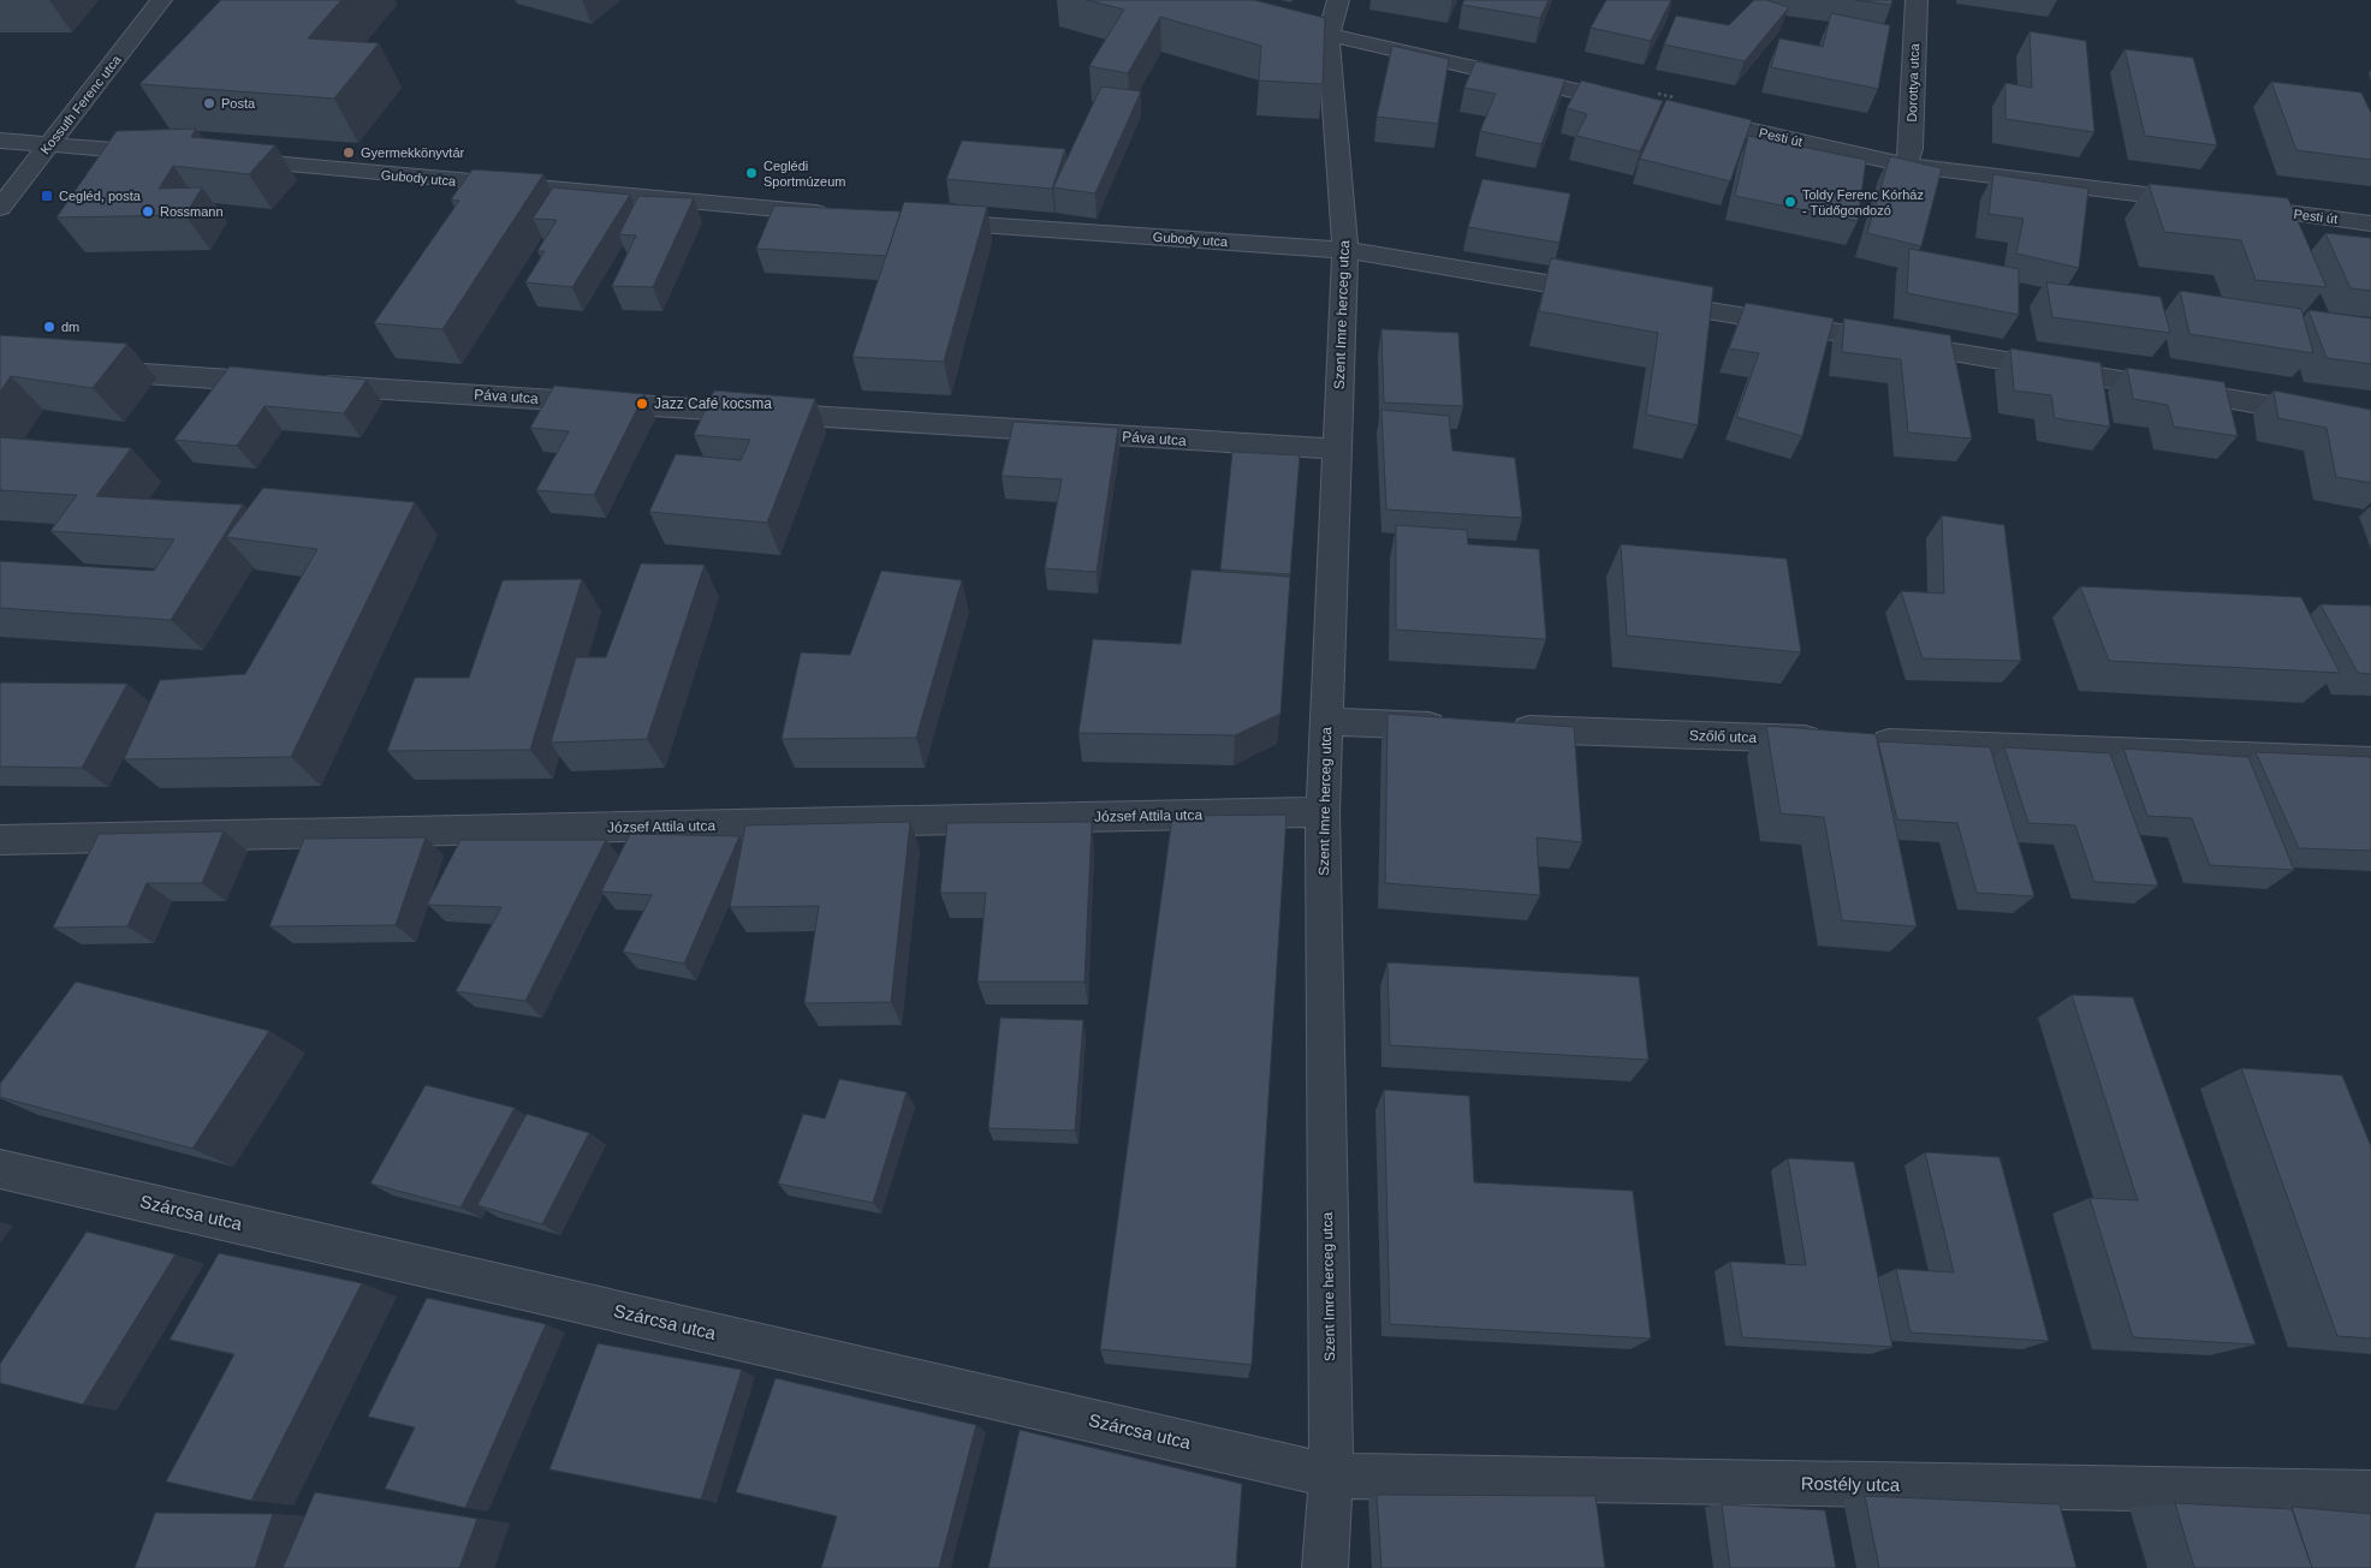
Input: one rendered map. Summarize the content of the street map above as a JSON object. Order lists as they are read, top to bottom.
{
  "streets": {
    "street": [
      "Dorottya utca",
      "Kossuth Ferenc utca",
      "Pesti út",
      "Gubody utca",
      "Szent Imre herceg utca",
      "Páva utca",
      "Szőlő utca",
      "József Attila utca",
      "Szárcsa utca",
      "Rostély utca"
    ]
  },
  "crossings": [
    ["Dorottya utca", "Pesti út"],
    ["Gubody utca", "Szent Imre herceg utca"],
    ["Szent Imre herceg utca", "Páva utca"],
    ["Szent Imre herceg utca", "József Attila utca"],
    ["Szent Imre herceg utca", "Szárcsa utca"],
    ["Szent Imre herceg utca", "Rostély utca"],
    ["Szárcsa utca", "Rostély utca"]
  ],
  "places": {
    "other": [
      "Posta",
      "Gyermekkönyvtár",
      "Ceglédi Sportmúzeum",
      "Toldy Ferenc Kórház - Tüdőgondozó",
      "Rossmann",
      "dm",
      "Jazz Café kocsma"
    ],
    "transit": ["Cegléd, posta"]
  }
}
